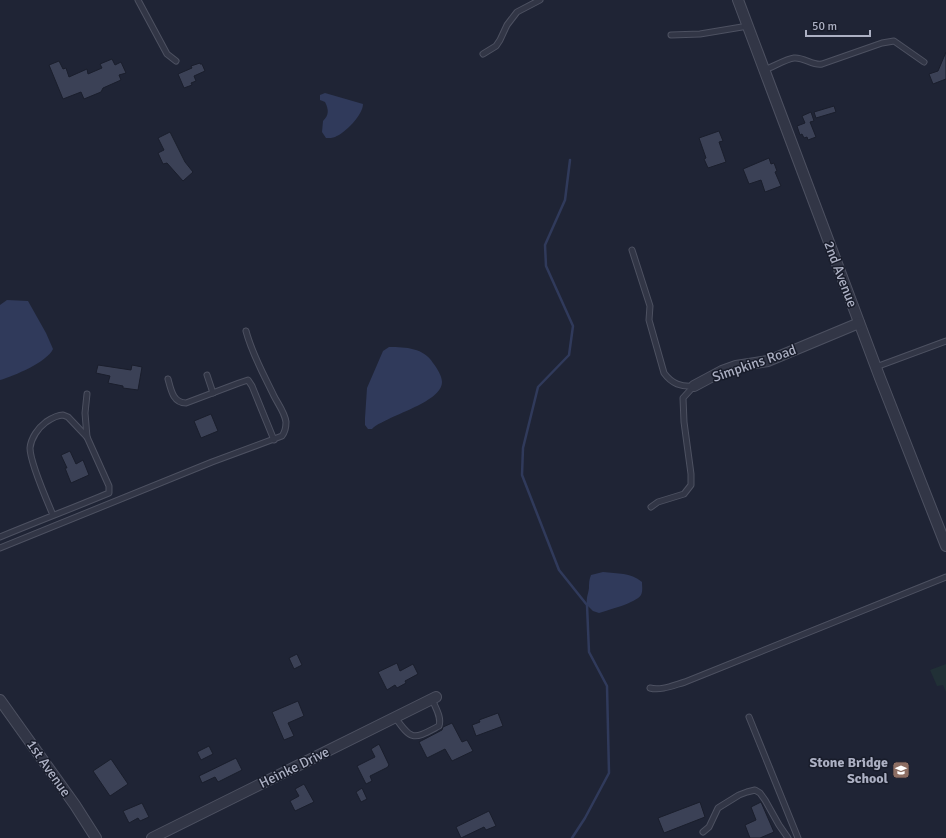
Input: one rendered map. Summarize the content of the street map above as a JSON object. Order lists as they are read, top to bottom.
{
  "streets": {
    "street": [
      "2nd Avenue",
      "Simpkins Road",
      "Heinke Drive",
      "1st Avenue"
    ]
  },
  "crossings": [
    ["2nd Avenue", "Simpkins Road"]
  ],
  "places": {
    "school or university": ["Stone Bridge School"]
  },
  "scale_bar": "50 m"
}
